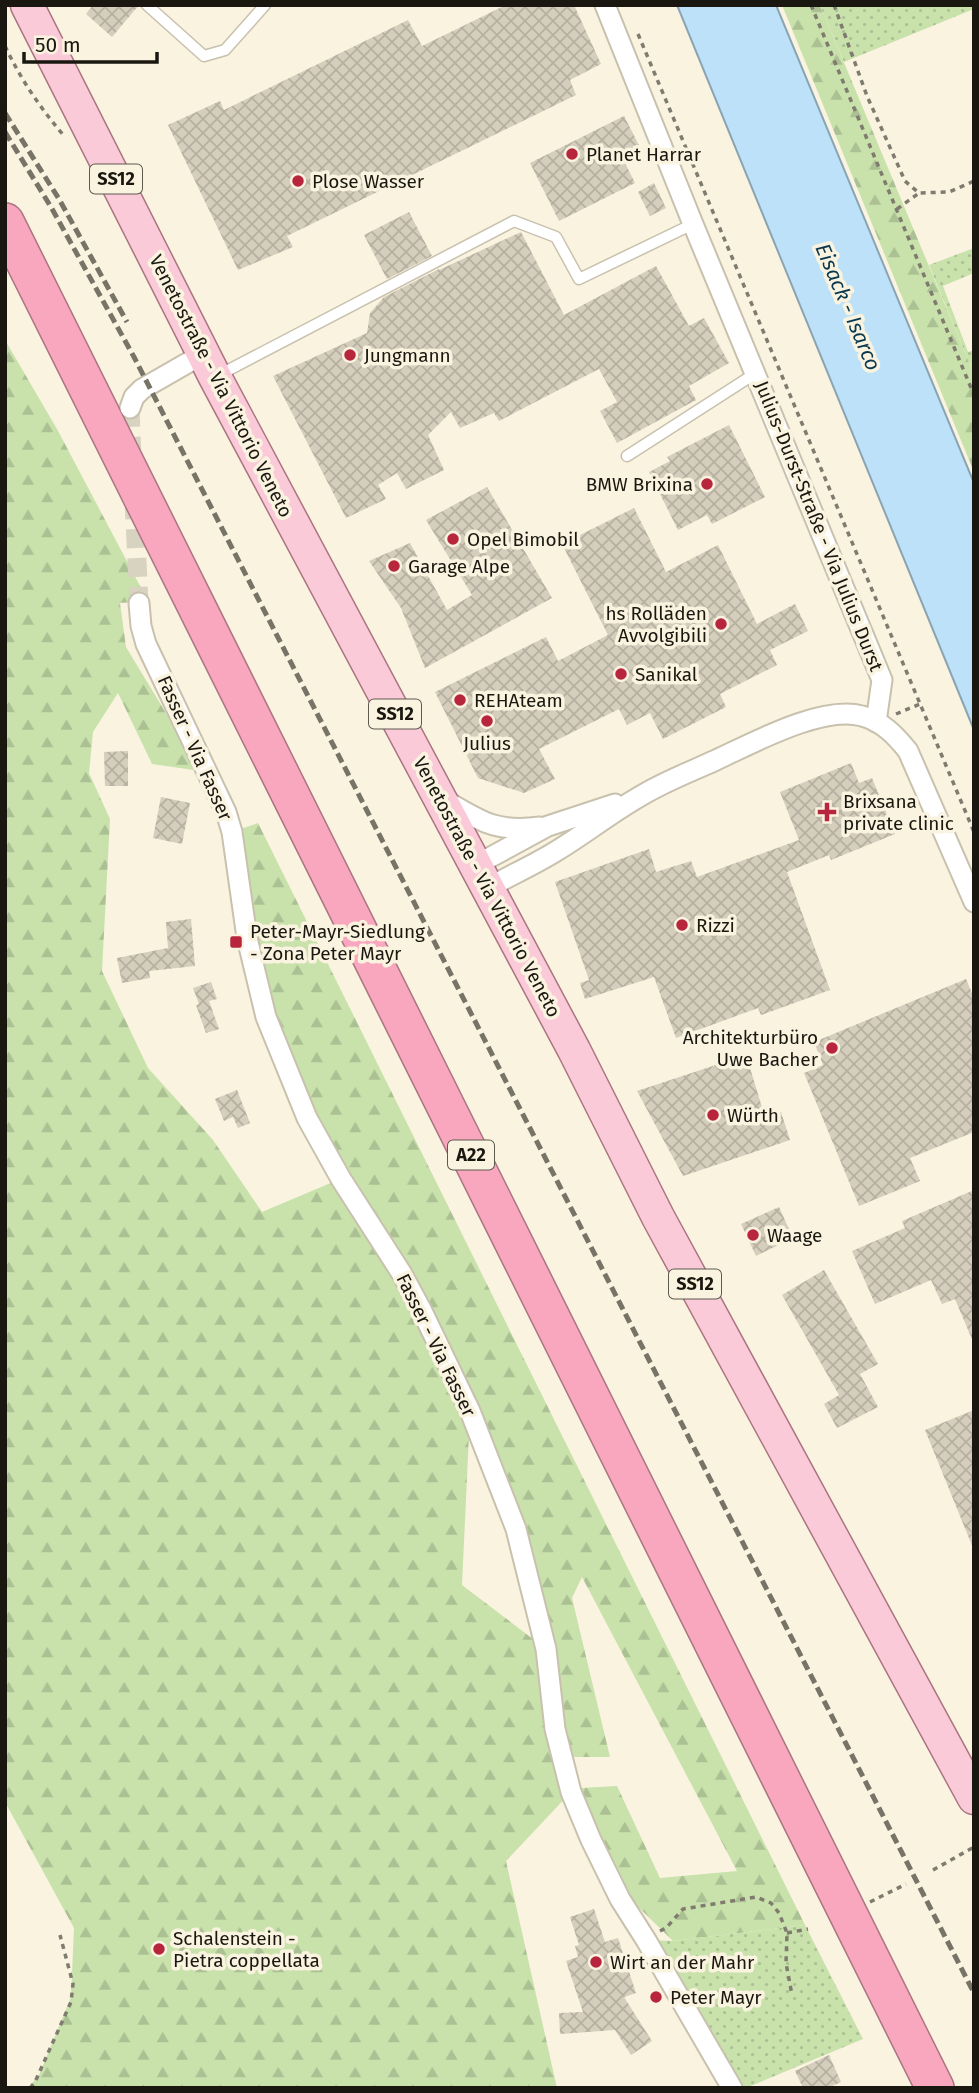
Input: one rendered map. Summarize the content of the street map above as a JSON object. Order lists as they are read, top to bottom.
{
  "streets": {
    "highway": ["A22"],
    "main road": ["SS12", "Venetostraße - Via Vittorio Veneto"],
    "street": ["Julius-Durst-Straße - Via Julius Durst", "Fasser - Via Fasser"]
  },
  "water": ["Eisack - Isarco"],
  "places": {
    "other": [
      "Planet Harrar",
      "Plose Wasser",
      "Jungmann",
      "BMW Brixina",
      "Opel Bimobil",
      "Garage Alpe",
      "hs Rolläden Avvolgibili",
      "Sanikal",
      "REHAteam",
      "Julius",
      "Rizzi",
      "Architekturbüro Uwe Bacher",
      "Würth",
      "Waage",
      "Schalenstein - Pietra coppellata",
      "Wirt an der Mahr",
      "Peter Mayr"
    ],
    "health": ["Brixsana private clinic"],
    "transit": ["Peter-Mayr-Siedlung - Zona Peter Mayr"]
  },
  "scale_bar": "50 m"
}
